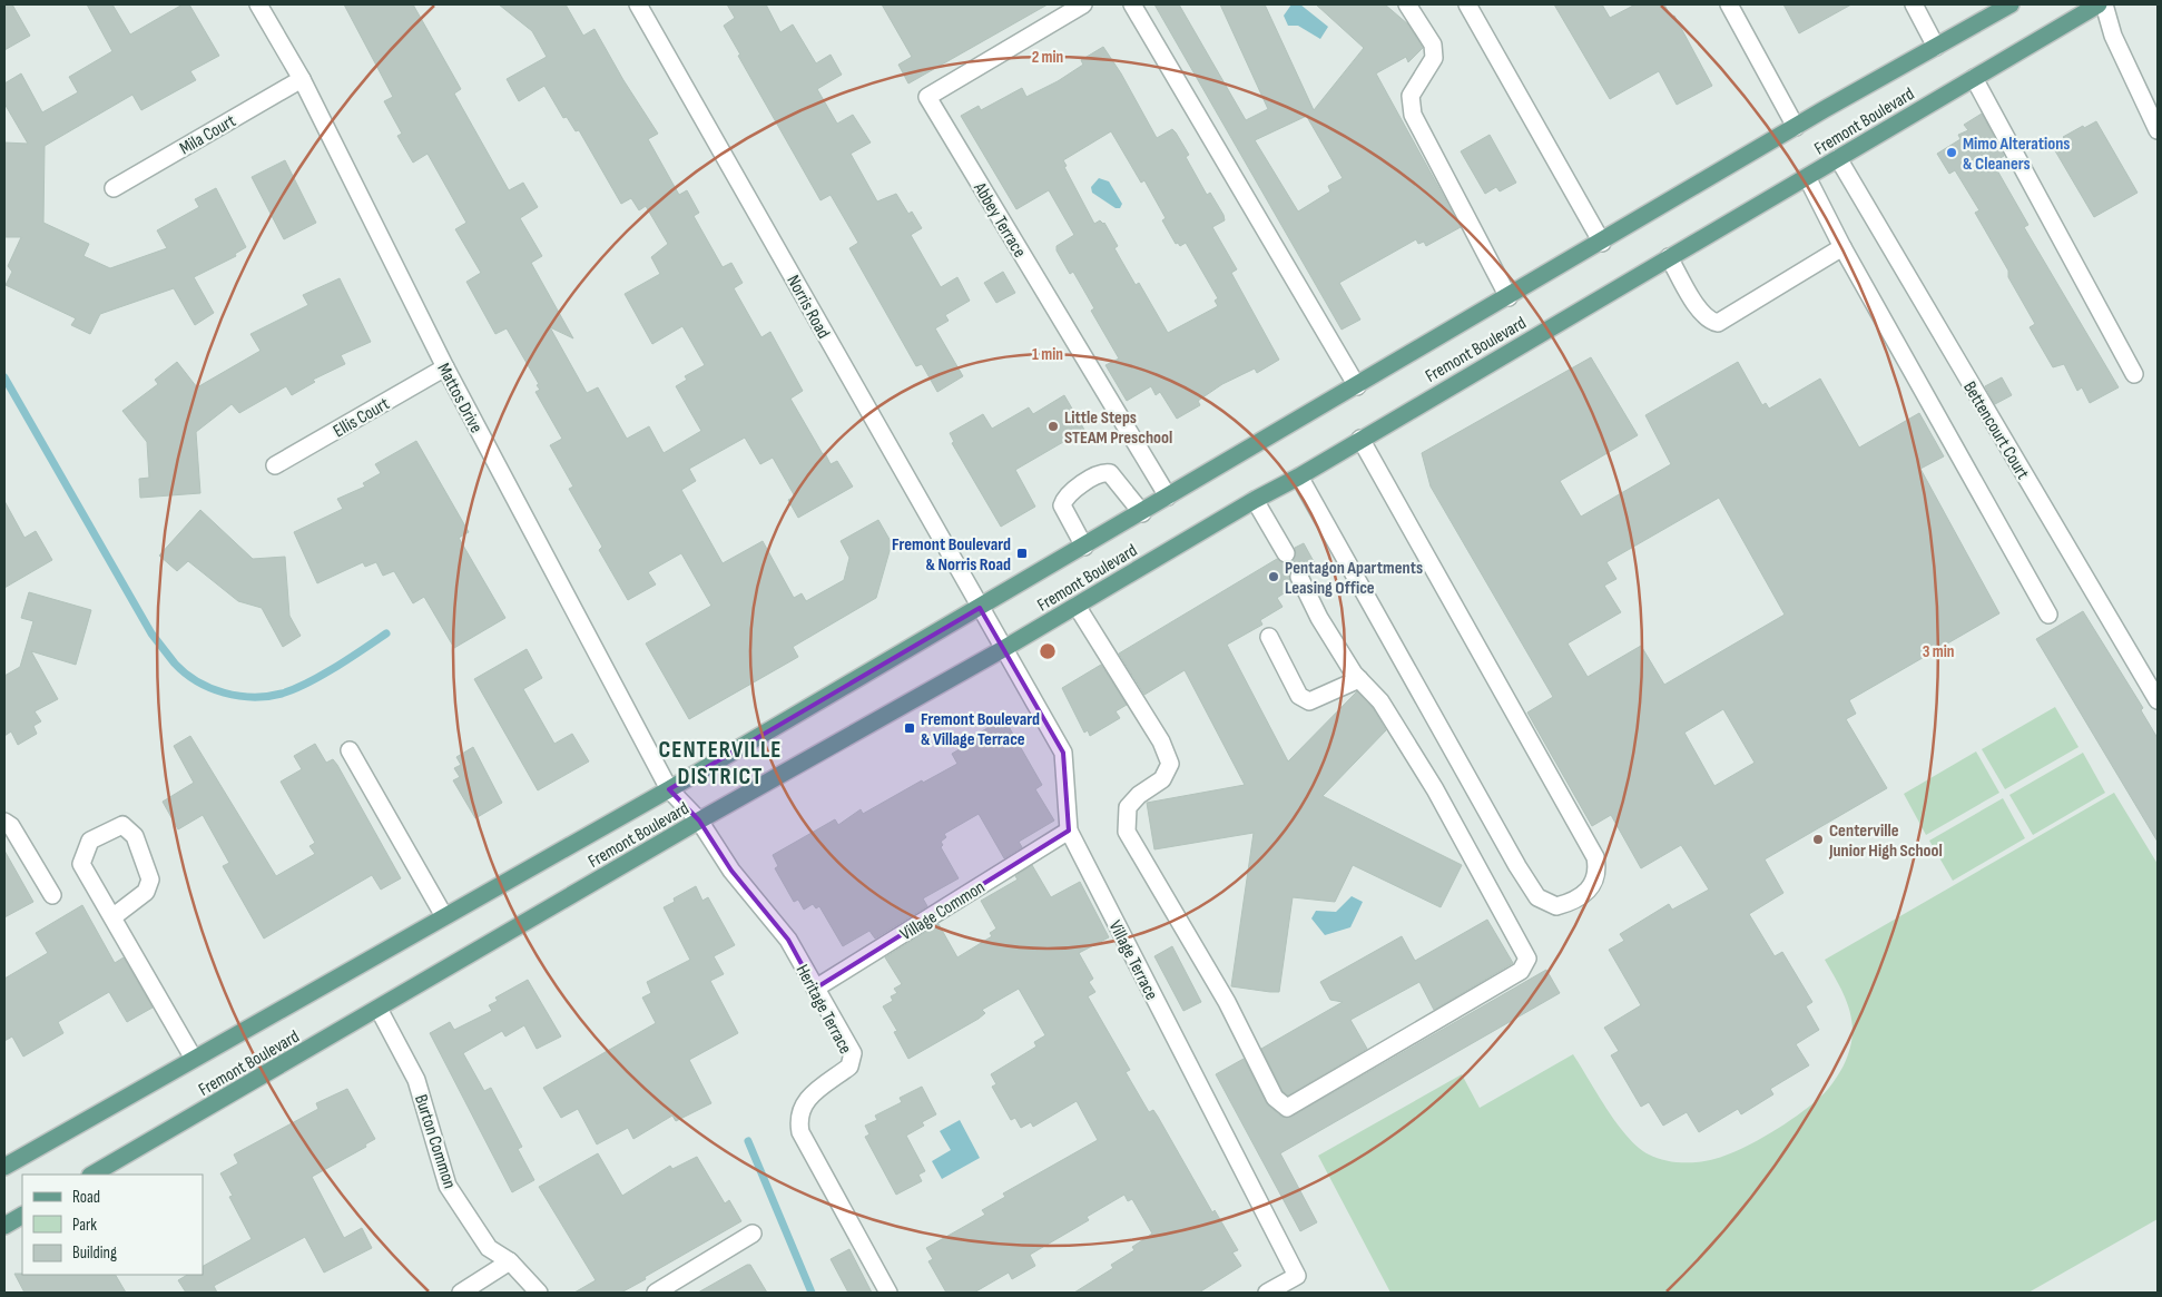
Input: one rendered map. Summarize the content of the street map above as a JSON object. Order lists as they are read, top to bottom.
{
  "streets": {
    "main road": ["Fremont Boulevard"],
    "street": [
      "Mila Court",
      "Abbey Terrace",
      "Norris Road",
      "Mattos Drive",
      "Ellis Court",
      "Bettencourt Court",
      "Village Common",
      "Village Terrace",
      "Heritage Terrace",
      "Burton Common"
    ]
  },
  "crossings": [
    ["Fremont Boulevard", "Abbey Terrace"],
    ["Fremont Boulevard", "Norris Road"],
    ["Fremont Boulevard", "Mattos Drive"],
    ["Fremont Boulevard", "Bettencourt Court"],
    ["Fremont Boulevard", "Village Terrace"],
    ["Fremont Boulevard", "Heritage Terrace"],
    ["Fremont Boulevard", "Burton Common"],
    ["Mila Court", "Mattos Drive"],
    ["Norris Road", "Village Terrace"],
    ["Mattos Drive", "Ellis Court"],
    ["Mattos Drive", "Heritage Terrace"],
    ["Village Common", "Village Terrace"],
    ["Village Common", "Heritage Terrace"]
  ],
  "districts": ["CENTERVILLE DISTRICT"],
  "places": {
    "other": [
      "Mimo Alterations & Cleaners",
      "Little Steps STEAM Preschool",
      "Pentagon Apartments Leasing Office",
      "Centerville Junior High School"
    ],
    "transit": ["Fremont Boulevard & Norris Road", "Fremont Boulevard & Village Terrace"]
  },
  "legend": ["Road", "Park", "Building"],
  "rings": ["2 min", "1 min", "3 min"]
}
